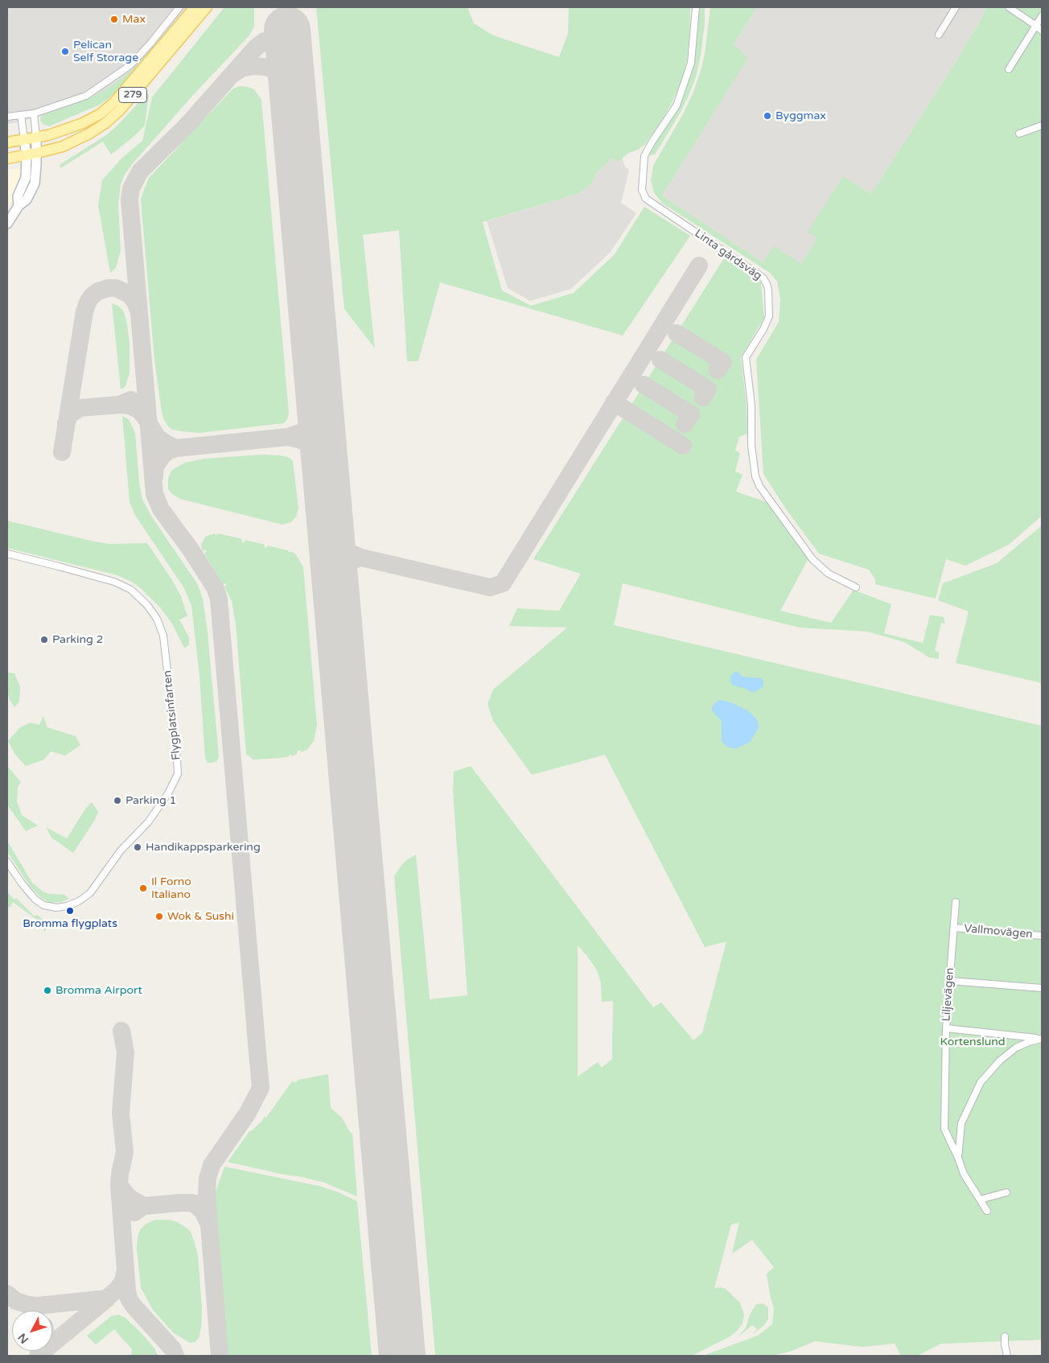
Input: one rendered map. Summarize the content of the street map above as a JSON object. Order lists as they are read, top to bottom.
{
  "streets": {
    "main road": ["279"],
    "street": [
      "Linta gårdsväg",
      "Flygplatsinfarten",
      "Vallmovägen",
      "Liljevägen"
    ]
  },
  "crossings": [
    ["Vallmovägen", "Liljevägen"]
  ],
  "parks": ["Kortenslund"],
  "places": [
    "Max",
    "Pelican Self Storage",
    "Byggmax",
    "Parking 2",
    "Parking 1",
    "Handikappsparkering",
    "Il Forno Italiano",
    "Bromma flygplats",
    "Wok & Sushi",
    "Bromma Airport"
  ],
  "north": "bottom left"
}
